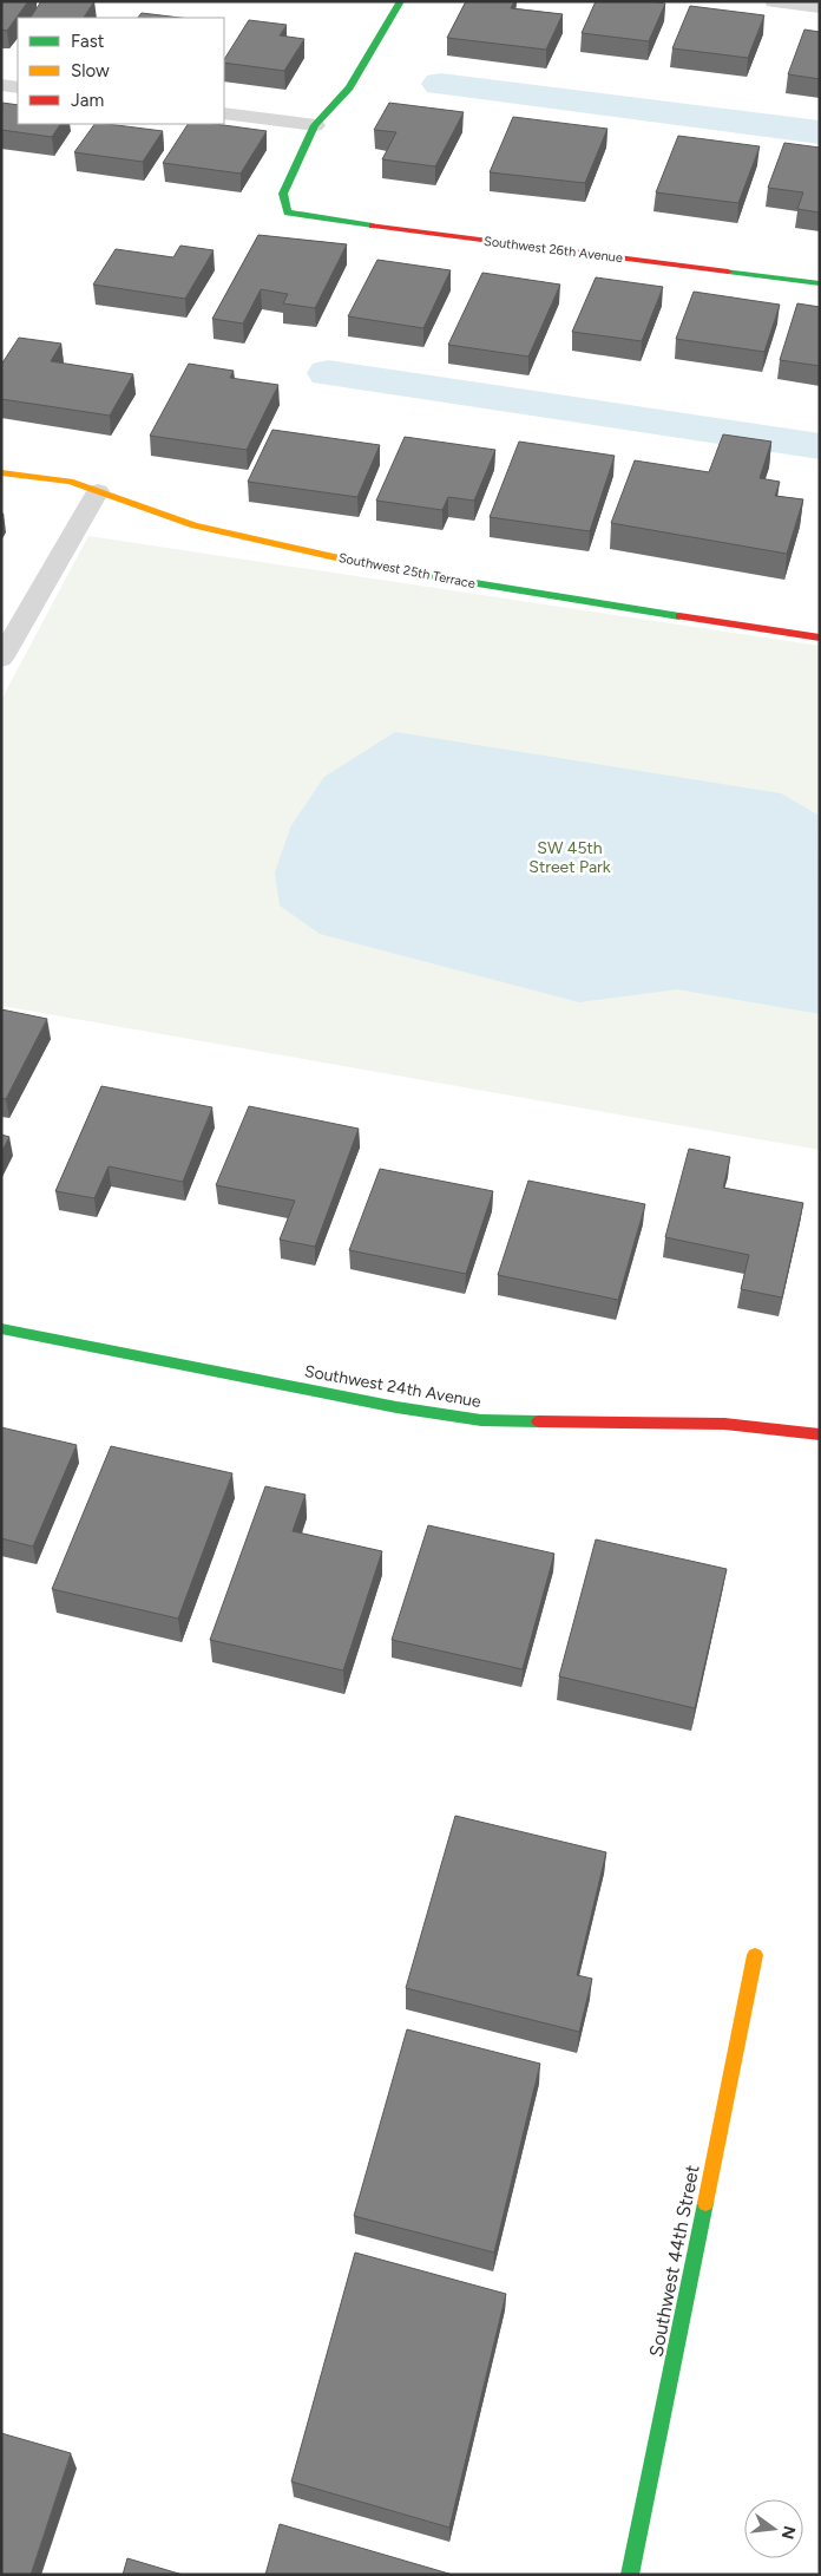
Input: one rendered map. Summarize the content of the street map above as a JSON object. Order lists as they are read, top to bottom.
{
  "streets": {
    "street": [
      "Southwest 26th Avenue",
      "Southwest 25th Terrace",
      "Southwest 24th Avenue",
      "Southwest 44th Street"
    ]
  },
  "parks": ["SW 45th Street Park"],
  "legend": ["Fast", "Slow", "Jam"],
  "north": "right"
}
